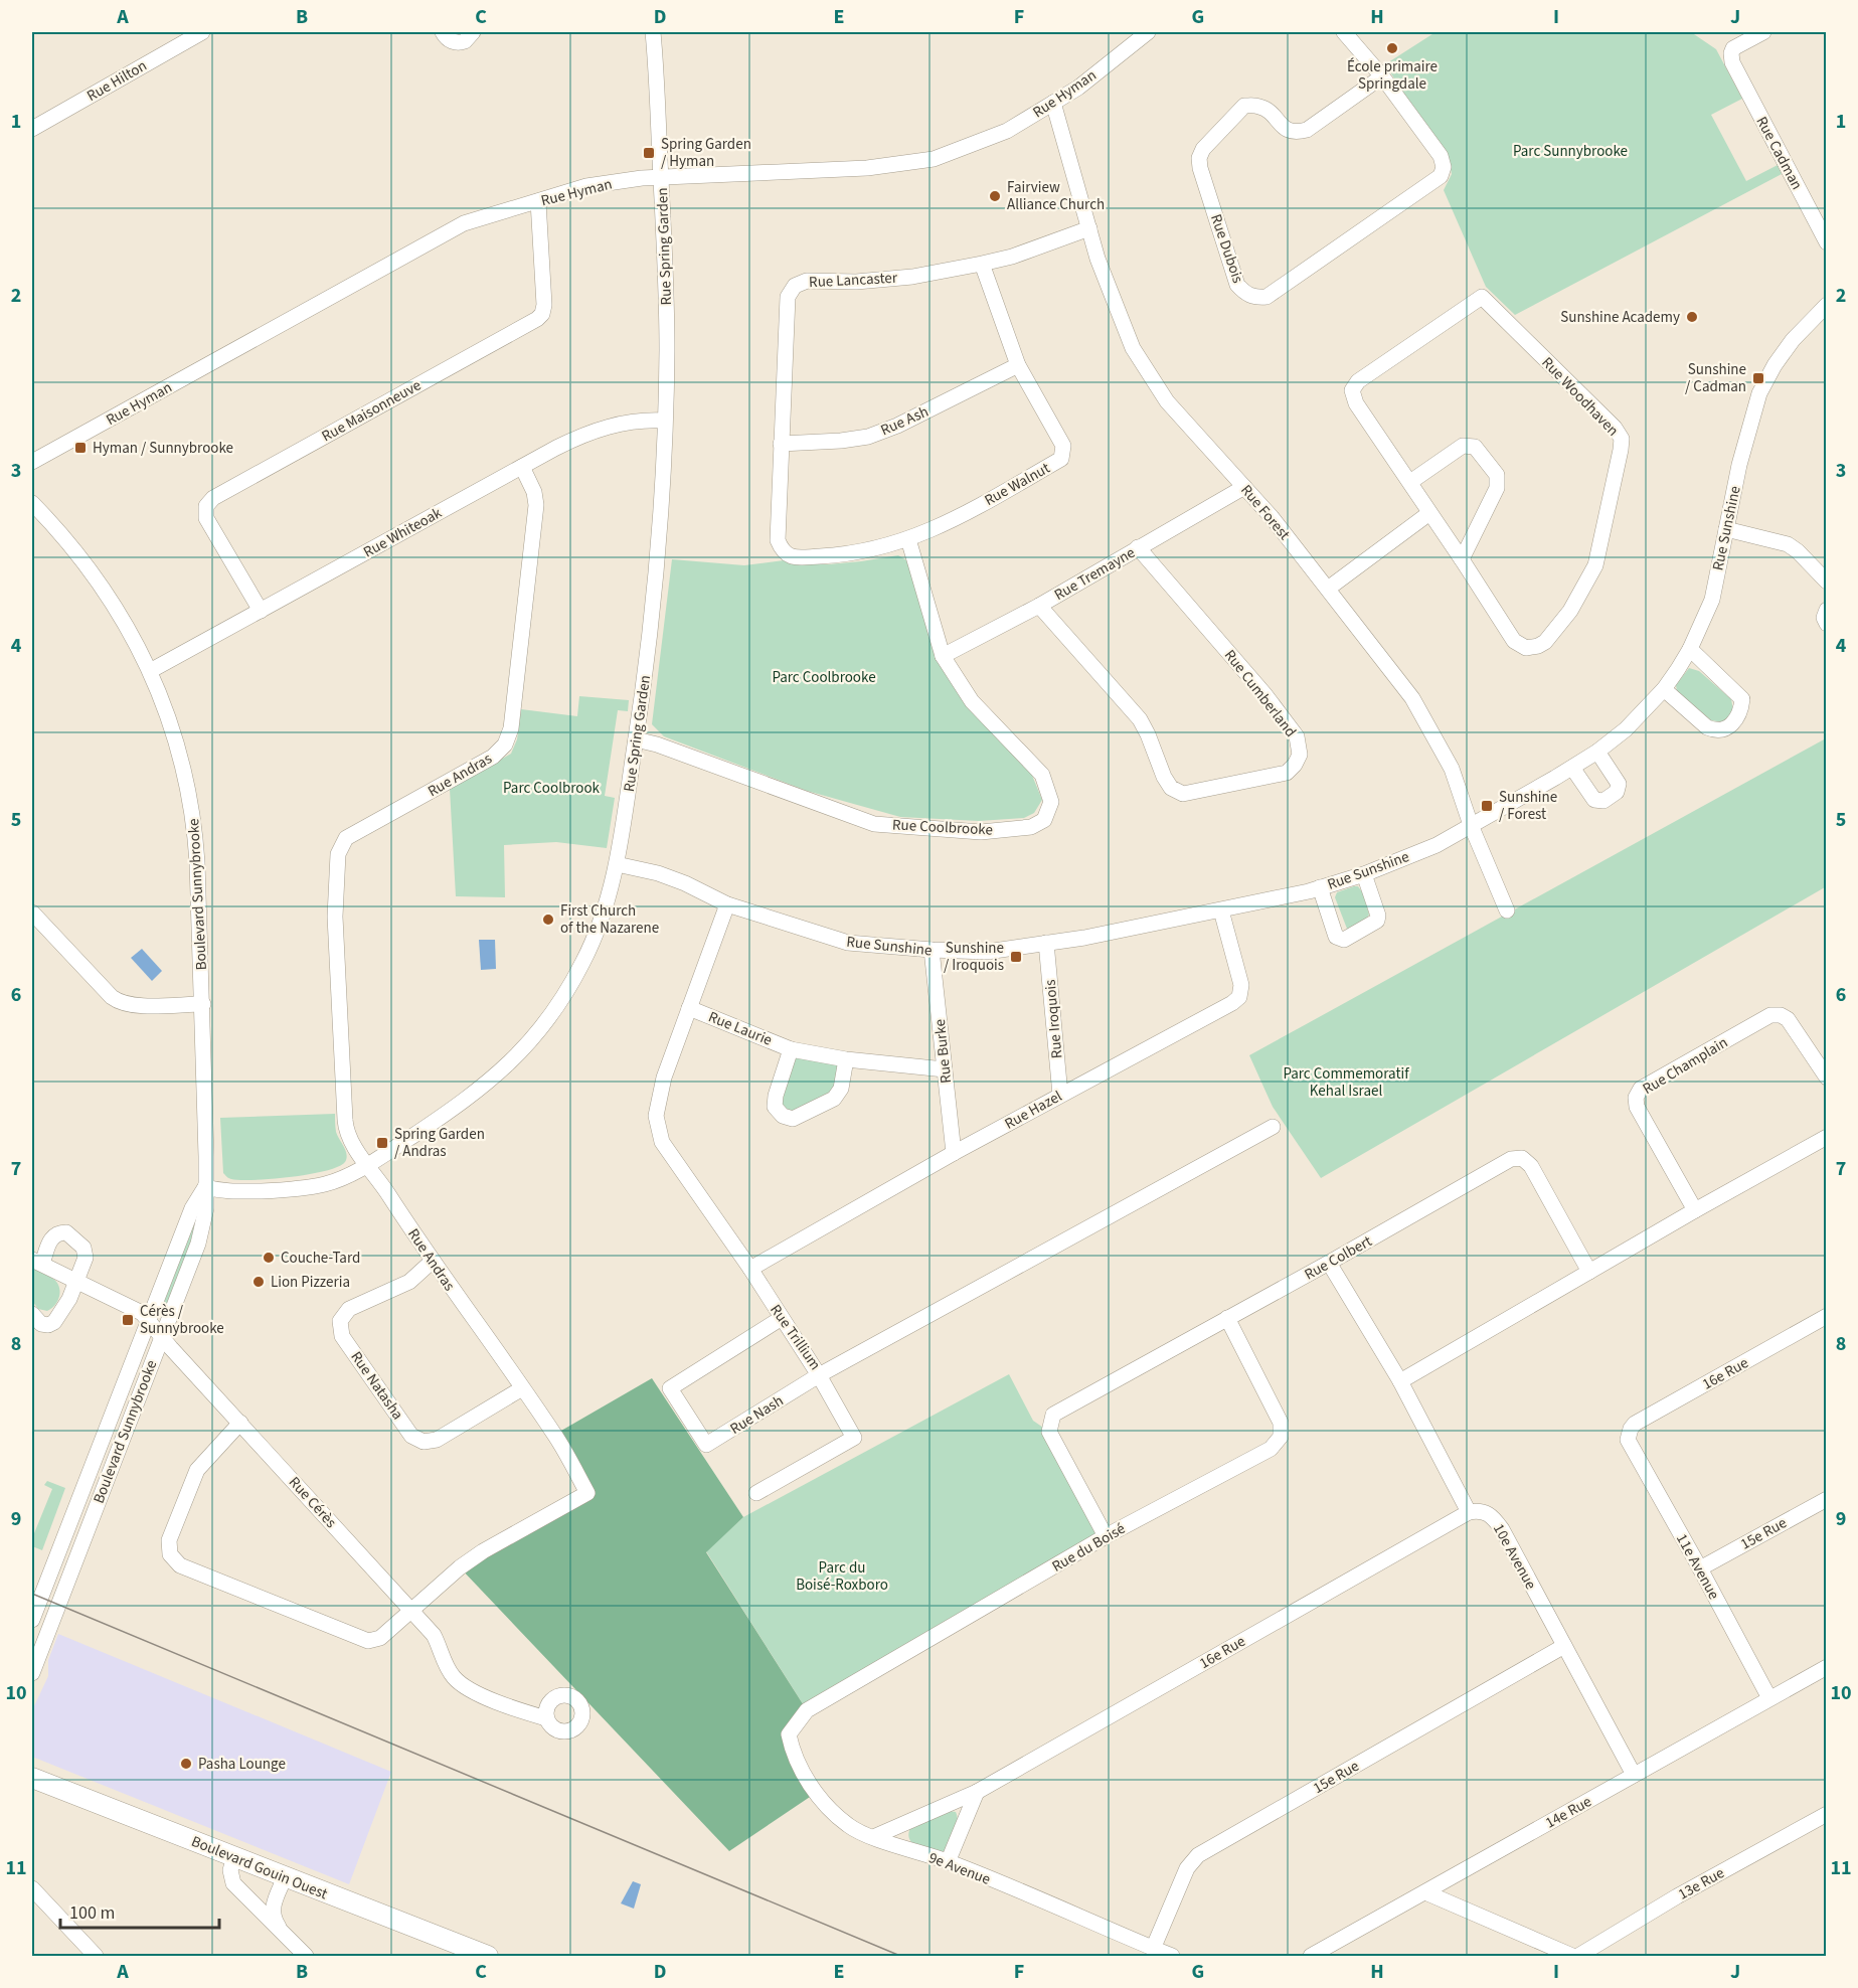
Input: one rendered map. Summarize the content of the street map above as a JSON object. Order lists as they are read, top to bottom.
{
  "streets": {
    "main road": ["Boulevard Gouin Ouest"],
    "street": [
      "Rue Hilton",
      "Rue Hyman",
      "Rue Cadman",
      "Rue Spring Garden",
      "Rue Dubois",
      "Rue Lancaster",
      "Rue Woodhaven",
      "Rue Maisonneuve",
      "Rue Ash",
      "Rue Walnut",
      "Rue Forest",
      "Rue Sunshine",
      "Rue Whiteoak",
      "Rue Tremayne",
      "Rue Cumberland",
      "Rue Andras",
      "Rue Coolbrooke",
      "Boulevard Sunnybrooke",
      "Rue Iroquois",
      "Rue Laurie",
      "Rue Burke",
      "Rue Champlain",
      "Rue Hazel",
      "Rue Colbert",
      "Rue Trillium",
      "16e Rue",
      "Rue Natasha",
      "Rue Nash",
      "Rue Cérès",
      "15e Rue",
      "Rue du Boisé",
      "10e Avenue",
      "11e Avenue",
      "14e Rue",
      "9e Avenue",
      "13e Rue"
    ]
  },
  "crossings": [
    ["Rue Hyman", "Rue Spring Garden"],
    ["Rue Hyman", "Rue Maisonneuve"],
    ["Rue Hyman", "Rue Forest"],
    ["Rue Spring Garden", "Rue Sunshine"],
    ["Rue Spring Garden", "Rue Whiteoak"],
    ["Rue Spring Garden", "Rue Andras"],
    ["Rue Spring Garden", "Rue Coolbrooke"],
    ["Rue Spring Garden", "Boulevard Sunnybrooke"],
    ["Rue Lancaster", "Rue Ash"],
    ["Rue Lancaster", "Rue Walnut"],
    ["Rue Lancaster", "Rue Forest"],
    ["Rue Maisonneuve", "Rue Whiteoak"],
    ["Rue Ash", "Rue Walnut"],
    ["Rue Walnut", "Rue Coolbrooke"],
    ["Rue Forest", "Rue Sunshine"],
    ["Rue Forest", "Rue Tremayne"],
    ["Rue Sunshine", "Rue Iroquois"],
    ["Rue Sunshine", "Rue Burke"],
    ["Rue Sunshine", "Rue Hazel"],
    ["Rue Sunshine", "Rue Trillium"],
    ["Rue Whiteoak", "Rue Andras"],
    ["Rue Whiteoak", "Boulevard Sunnybrooke"],
    ["Rue Tremayne", "Rue Cumberland"],
    ["Rue Tremayne", "Rue Coolbrooke"],
    ["Rue Andras", "Rue Natasha"],
    ["Rue Andras", "Rue Cérès"],
    ["Boulevard Sunnybrooke", "Rue Cérès"],
    ["Rue Iroquois", "Rue Hazel"],
    ["Rue Laurie", "Rue Burke"],
    ["Rue Laurie", "Rue Trillium"],
    ["Rue Burke", "Rue Hazel"],
    ["Rue Hazel", "Rue Trillium"],
    ["Rue Colbert", "Rue du Boisé"],
    ["Rue Trillium", "Rue Nash"],
    ["16e Rue", "10e Avenue"],
    ["16e Rue", "11e Avenue"],
    ["16e Rue", "9e Avenue"],
    ["15e Rue", "10e Avenue"],
    ["15e Rue", "11e Avenue"],
    ["15e Rue", "9e Avenue"],
    ["Rue du Boisé", "9e Avenue"],
    ["10e Avenue", "14e Rue"],
    ["11e Avenue", "14e Rue"]
  ],
  "parks": [
    "Parc Sunnybrooke",
    "Parc Coolbrooke",
    "Parc Coolbrook",
    "Parc Commemoratif Kehal Israel",
    "Parc du Boisé-Roxboro"
  ],
  "places": {
    "other": [
      "École primaire Springdale",
      "Fairview Alliance Church",
      "Sunshine Academy",
      "First Church of the Nazarene",
      "Couche-Tard",
      "Lion Pizzeria",
      "Pasha Lounge"
    ],
    "transit": [
      "Spring Garden / Hyman",
      "Sunshine / Cadman",
      "Hyman / Sunnybrooke",
      "Sunshine / Forest",
      "Sunshine / Iroquois",
      "Spring Garden / Andras",
      "Cérès / Sunnybrooke"
    ]
  },
  "scale_bar": "100 m",
  "grid": {
    "columns": [
      "A",
      "B",
      "C",
      "D",
      "E",
      "F",
      "G",
      "H",
      "I",
      "J"
    ],
    "rows": [
      "1",
      "2",
      "3",
      "4",
      "5",
      "6",
      "7",
      "8",
      "9",
      "10",
      "11"
    ]
  }
}
